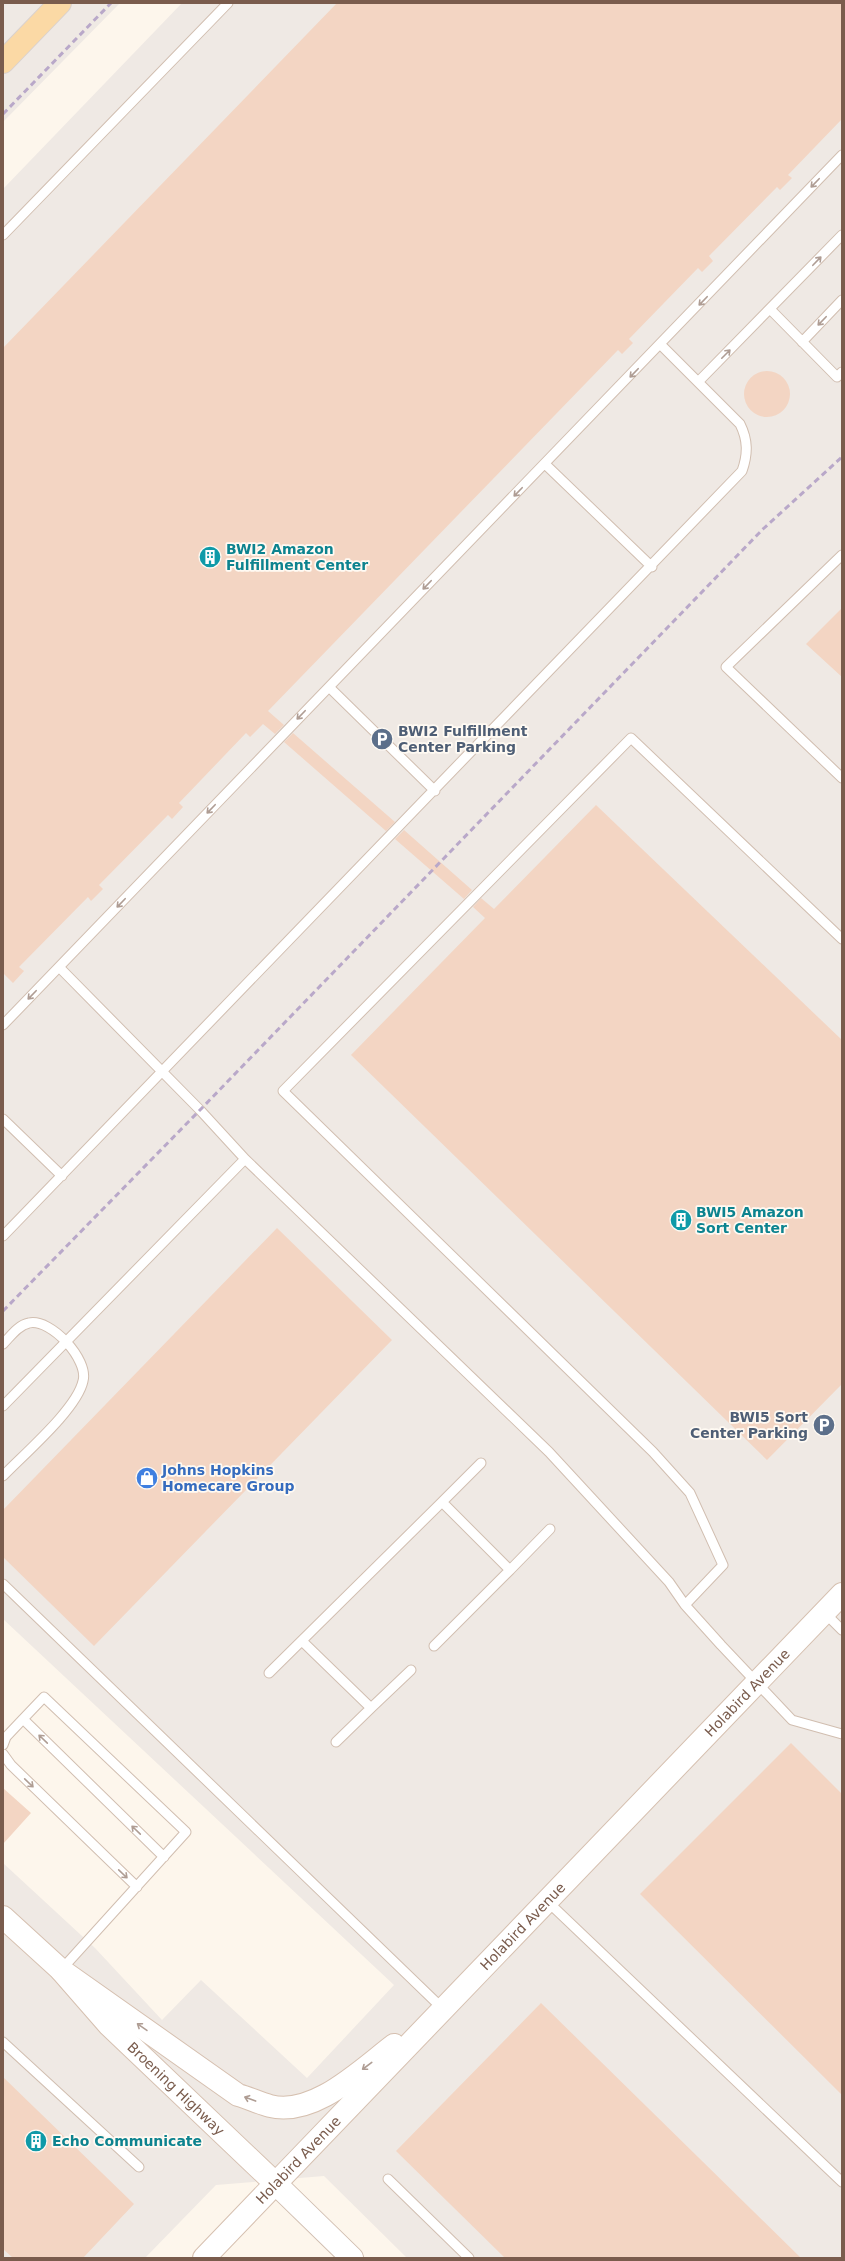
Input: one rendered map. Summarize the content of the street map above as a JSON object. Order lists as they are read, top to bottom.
{
  "streets": {
    "main road": ["Holabird Avenue", "Broening Highway"]
  },
  "crossings": [
    ["Holabird Avenue", "Broening Highway"]
  ],
  "places": {
    "building": ["BWI2 Amazon Fulfillment Center", "BWI5 Amazon Sort Center", "Echo Communicate"],
    "parking": ["BWI2 Fulfillment Center Parking", "BWI5 Sort Center Parking"],
    "shop": ["Johns Hopkins Homecare Group"]
  }
}
